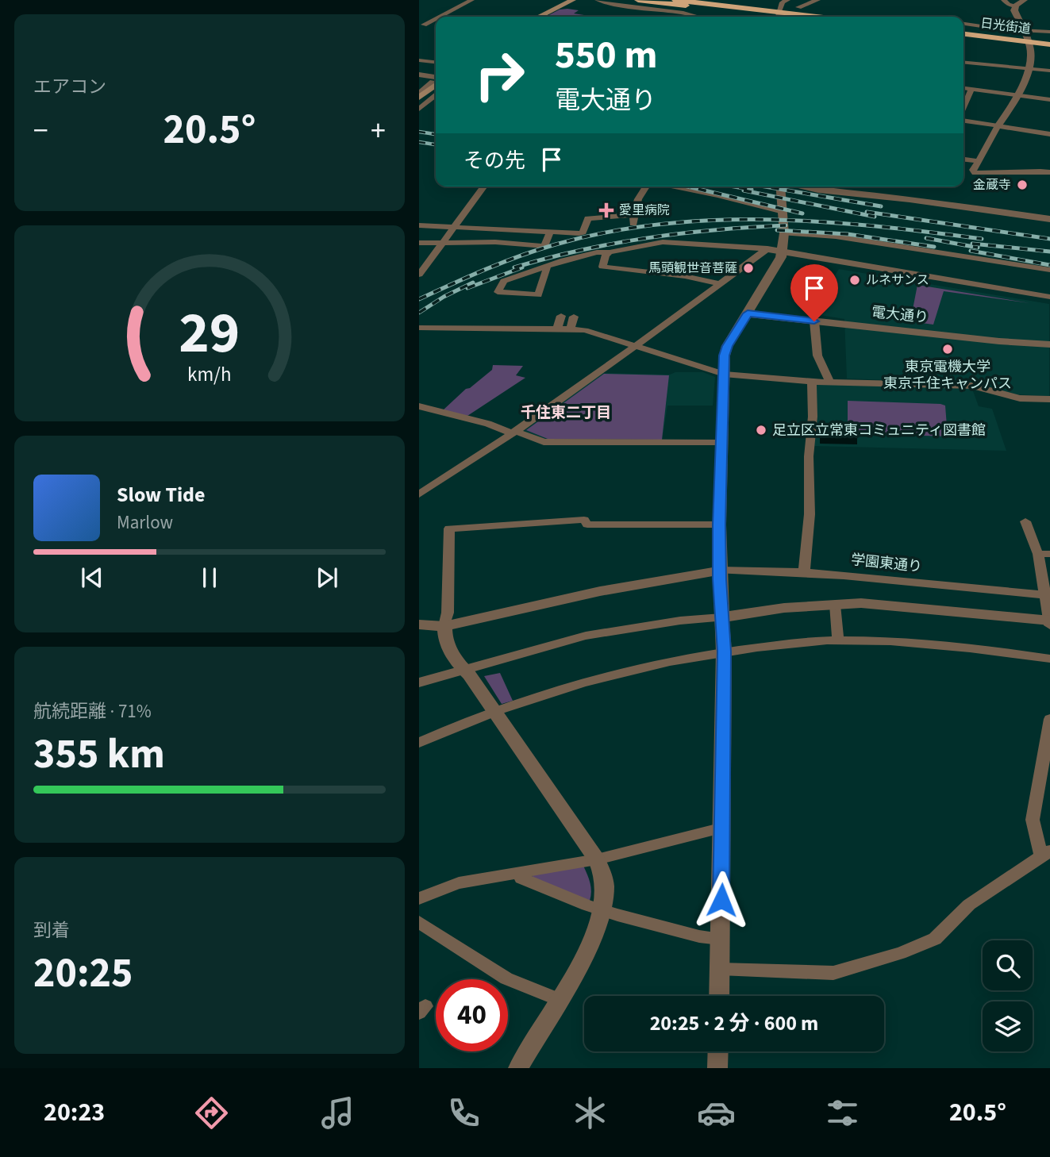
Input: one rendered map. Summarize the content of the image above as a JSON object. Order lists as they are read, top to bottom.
{
  "streets": {
    "highway": ["日光街道"],
    "street": ["電大通り", "学園東通り"]
  },
  "districts": ["千住東二丁目"],
  "places": {
    "other": [
      "金蔵寺",
      "馬頭観世音菩薩",
      "ルネサンス",
      "東京電機大学 東京千住キャンパス",
      "足立区立常東コミュニティ図書館"
    ],
    "health": ["愛里病院"]
  },
  "page": {
    "tile": [
      "エアコン",
      ["航続距離 · 71%", "355 km"],
      ["到着", "20:25"]
    ],
    "turn": ["550 m", "電大通り"],
    "heat": ["−", "20.5°", "+"],
    "then": "その先",
    "song": ["Slow Tide", "Marlow"],
    "limit": "40",
    "trip": "20:25 · 2 分 · 600 m",
    "tabs": ["20:23", "20.5°"],
    "gauge": ["29", "km/h"]
  }
}
